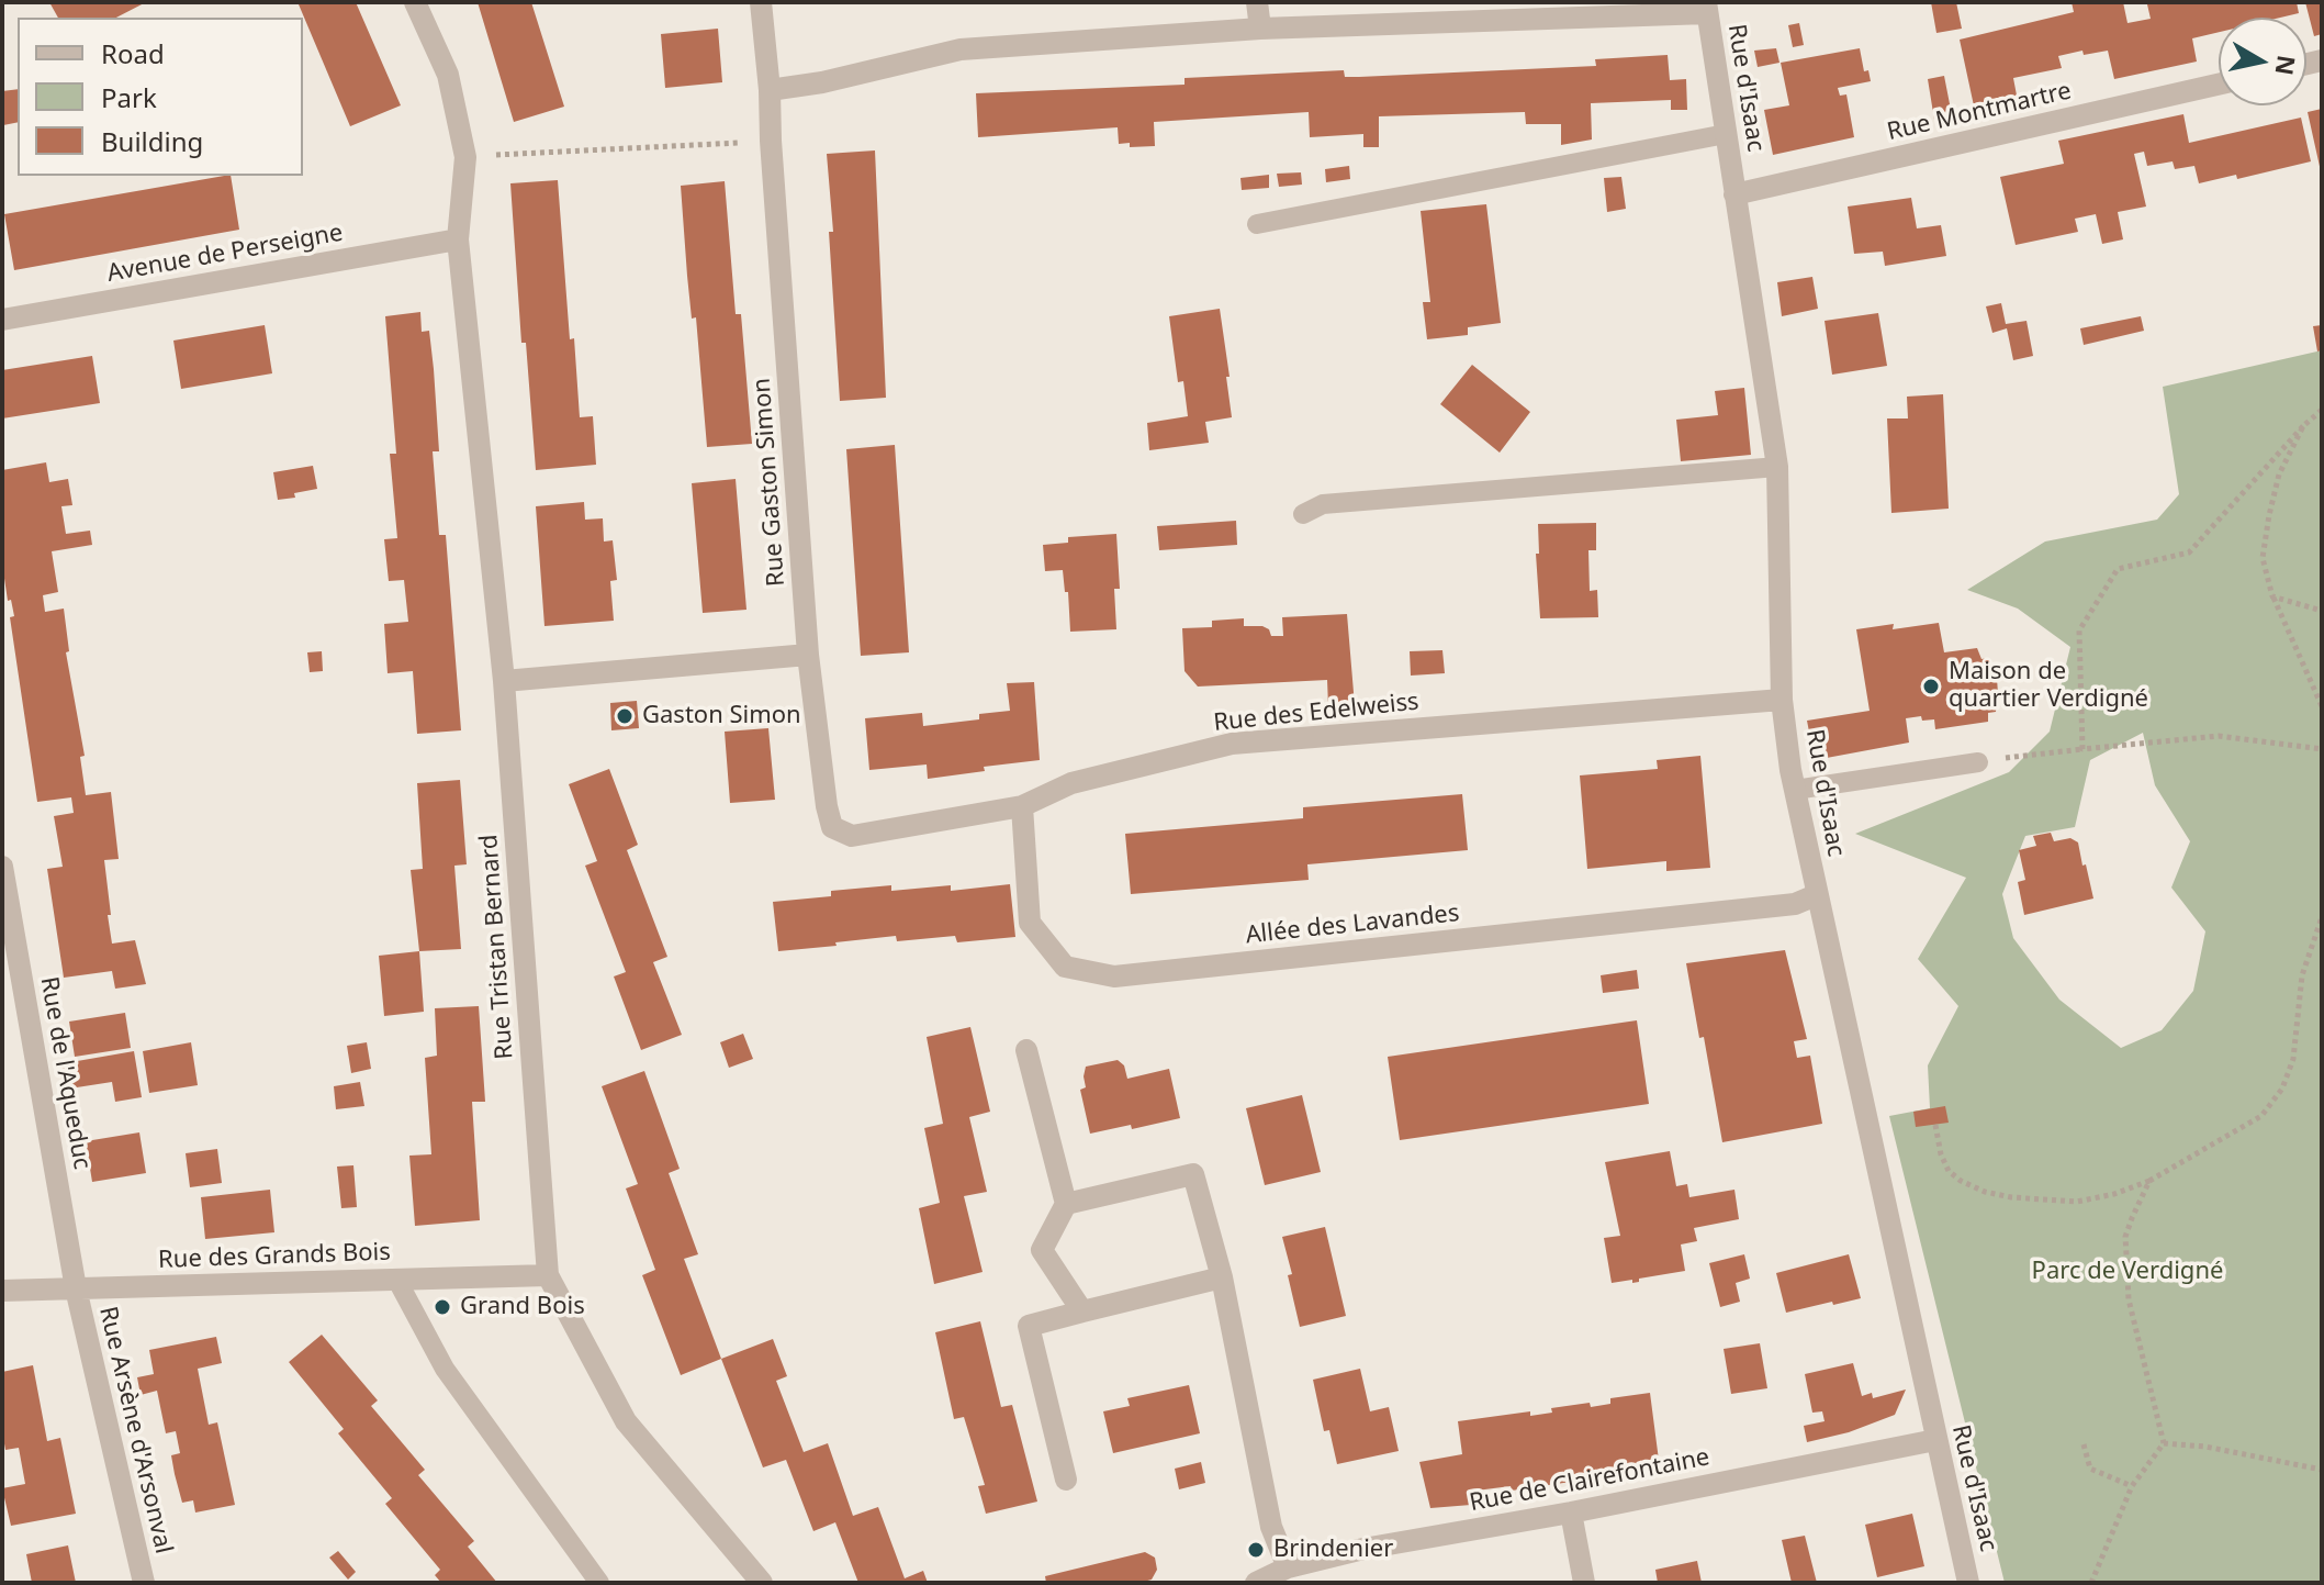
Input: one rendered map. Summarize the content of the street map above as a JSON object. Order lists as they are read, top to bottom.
{
  "streets": {
    "street": [
      "Rue d'Isaac",
      "Rue Montmartre",
      "Avenue de Perseigne",
      "Rue Gaston Simon",
      "Rue des Edelweiss",
      "Allée des Lavandes",
      "Rue Tristan Bernard",
      "Rue de l'Aqueduc",
      "Rue des Grands Bois",
      "Rue Arsène d'Arsonval",
      "Rue de Clairefontaine"
    ]
  },
  "crossings": [
    ["Rue d'Isaac", "Rue Montmartre"],
    ["Rue d'Isaac", "Rue des Edelweiss"],
    ["Rue d'Isaac", "Allée des Lavandes"],
    ["Rue d'Isaac", "Rue de Clairefontaine"],
    ["Avenue de Perseigne", "Rue Tristan Bernard"],
    ["Rue Gaston Simon", "Rue des Edelweiss"],
    ["Rue des Edelweiss", "Allée des Lavandes"],
    ["Rue Tristan Bernard", "Rue des Grands Bois"],
    ["Rue de l'Aqueduc", "Rue des Grands Bois"],
    ["Rue de l'Aqueduc", "Rue Arsène d'Arsonval"],
    ["Rue des Grands Bois", "Rue Arsène d'Arsonval"]
  ],
  "parks": ["Parc de Verdigné"],
  "places": [
    "Maison de quartier Verdigné",
    "Gaston Simon",
    "Grand Bois",
    "Brindenier"
  ],
  "legend": ["Road", "Park", "Building"],
  "north": "right"
}
